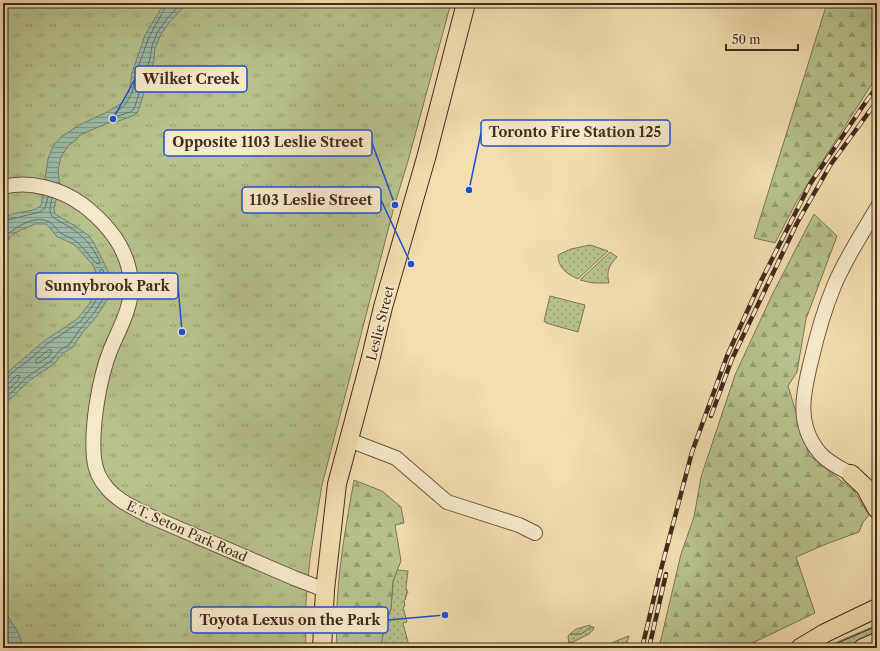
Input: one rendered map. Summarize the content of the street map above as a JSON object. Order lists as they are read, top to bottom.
{
  "streets": {
    "main road": ["Leslie Street"],
    "street": ["E.T. Seton Park Road"]
  },
  "crossings": [
    ["Leslie Street", "E.T. Seton Park Road"]
  ],
  "places": [
    "Wilket Creek",
    "Toronto Fire Station 125",
    "Opposite 1103 Leslie Street",
    "1103 Leslie Street",
    "Sunnybrook Park",
    "Toyota Lexus on the Park"
  ],
  "scale_bar": "50 m"
}
